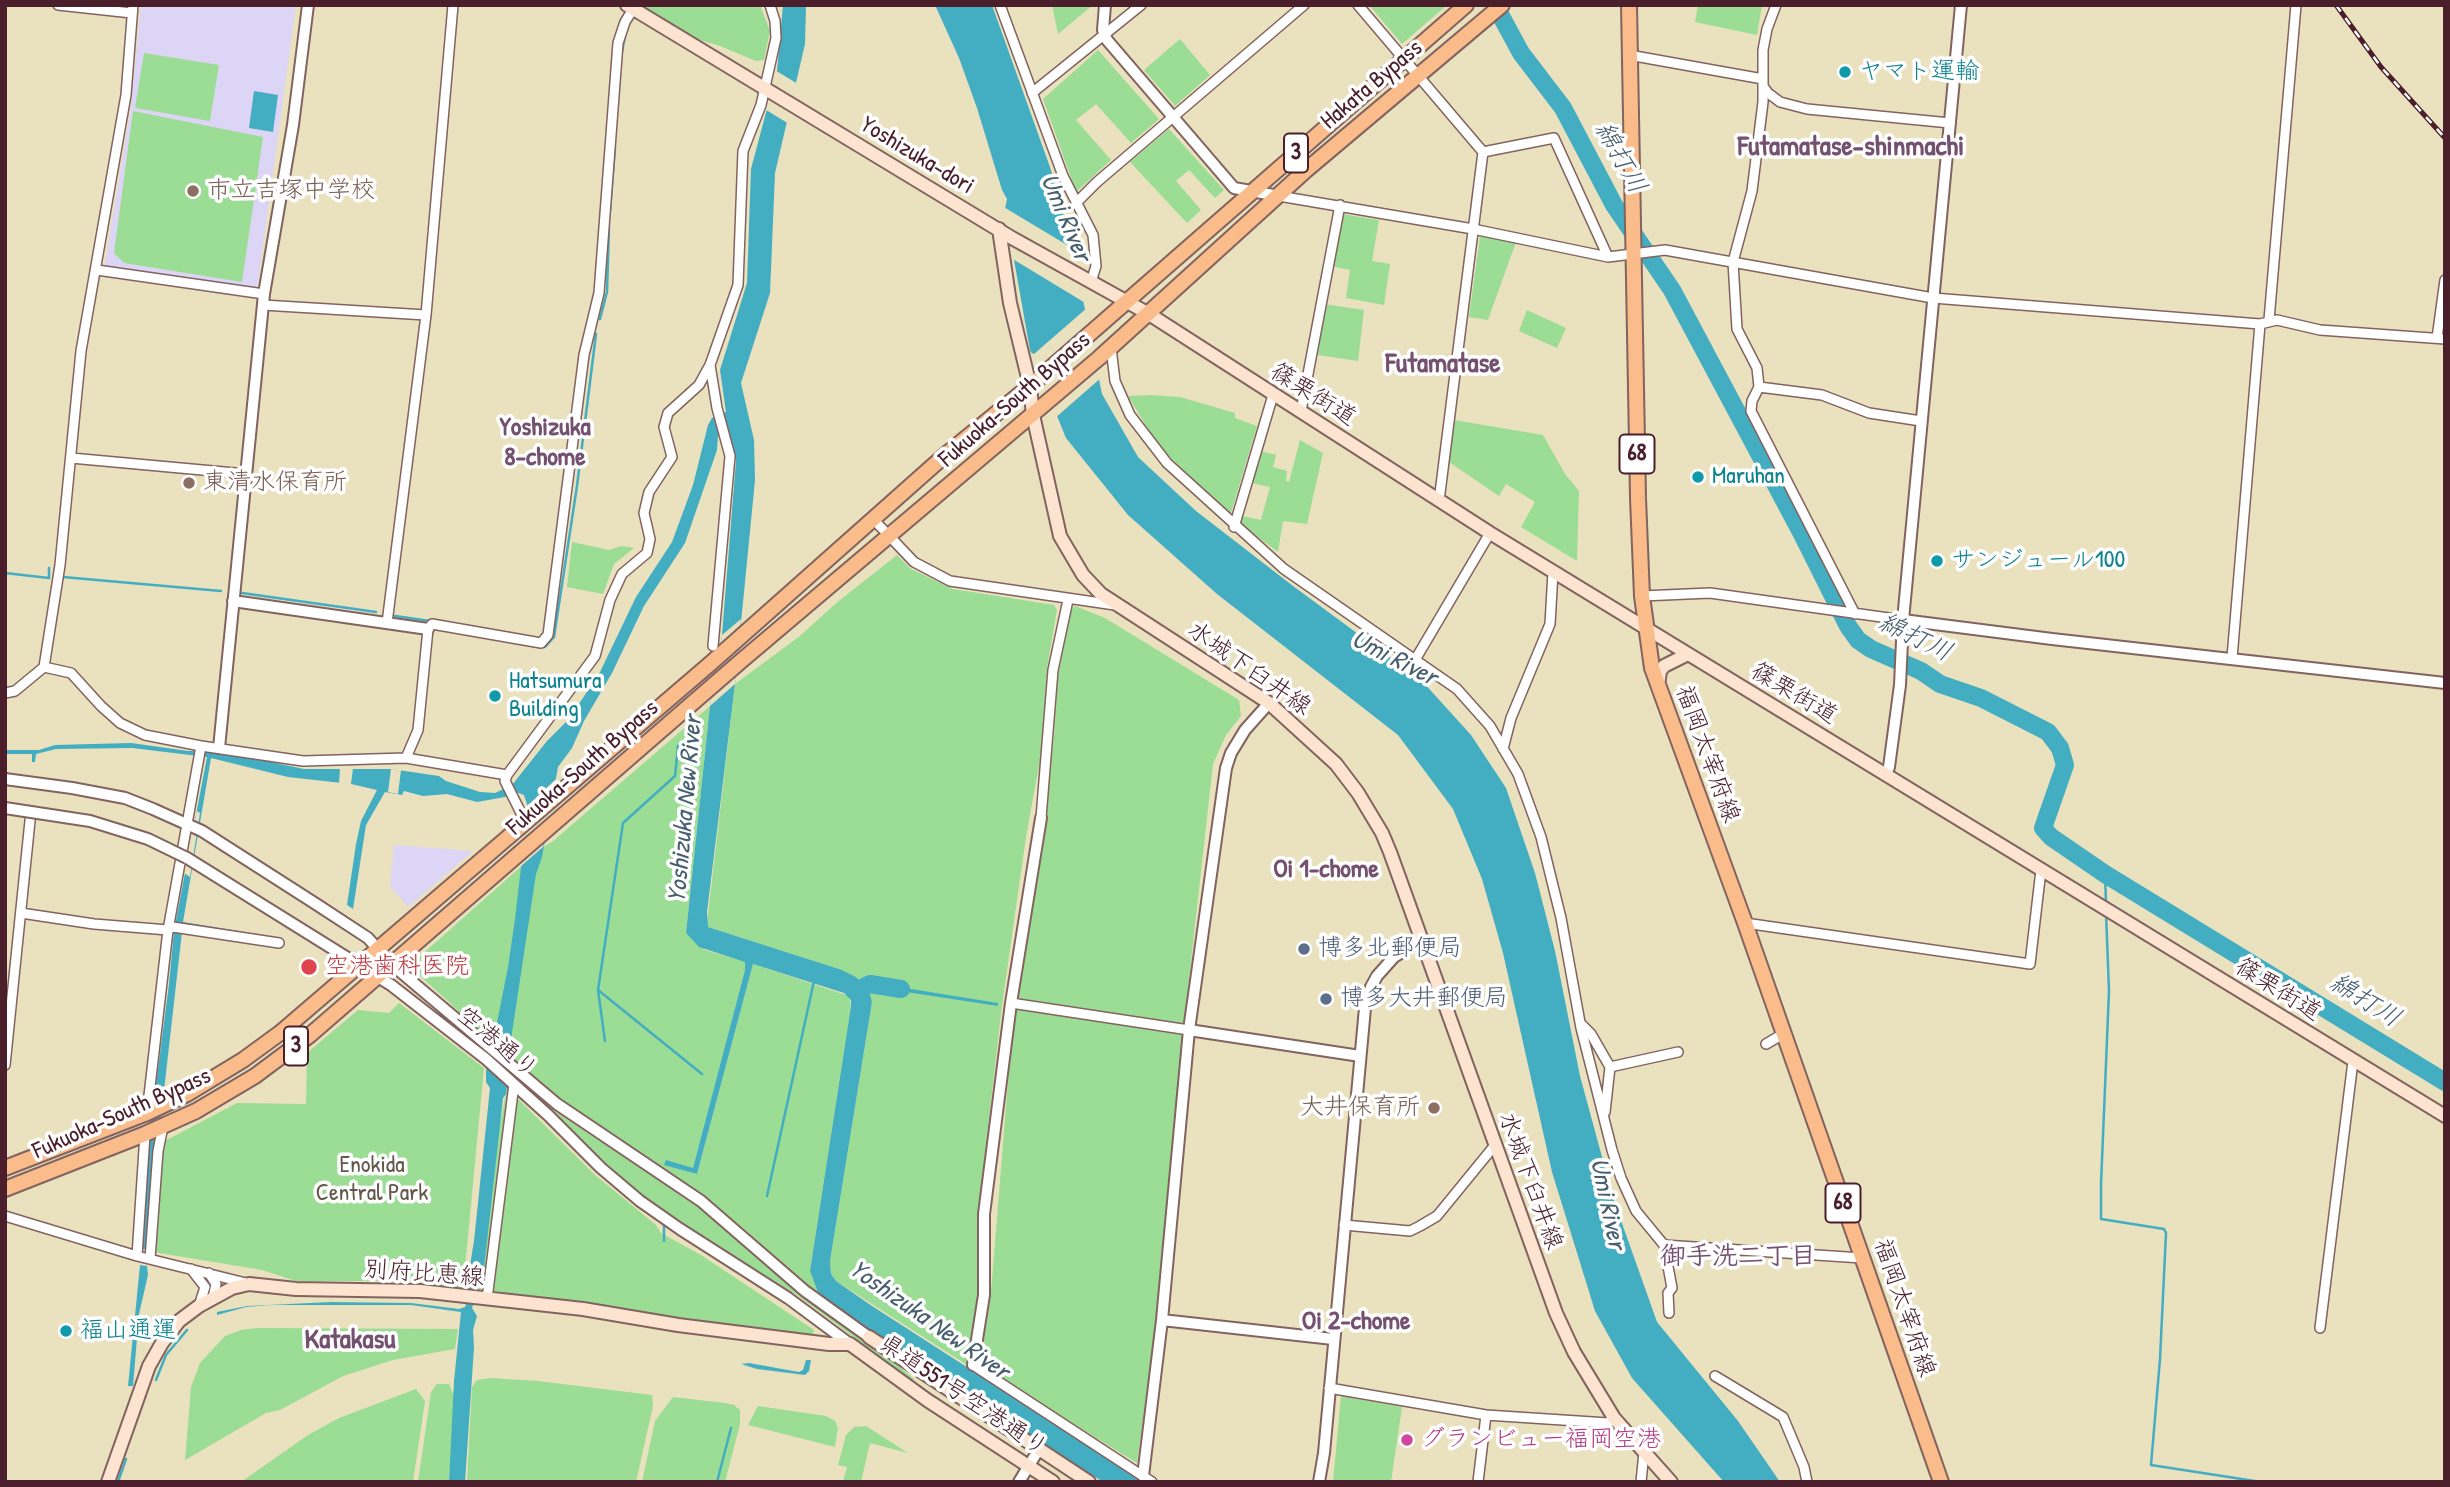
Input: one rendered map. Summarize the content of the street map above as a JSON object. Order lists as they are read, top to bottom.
{
  "streets": {
    "main road": [
      "Hakata Bypass",
      "3",
      "Yoshizuka-dori",
      "篠栗街道",
      "Fukuoka-South Bypass",
      "68",
      "水城下臼井線",
      "福岡太宰府線",
      "別府比恵線",
      "県道551号空港通り"
    ],
    "street": ["空港通り"]
  },
  "crossings": [
    ["Hakata Bypass", "篠栗街道"],
    ["Hakata Bypass", "Fukuoka-South Bypass"],
    ["Yoshizuka-dori", "水城下臼井線"],
    ["篠栗街道", "Fukuoka-South Bypass"],
    ["篠栗街道", "福岡太宰府線"],
    ["Fukuoka-South Bypass", "水城下臼井線"],
    ["Fukuoka-South Bypass", "空港通り"],
    ["空港通り", "別府比恵線"],
    ["空港通り", "県道551号空港通り"],
    ["別府比恵線", "県道551号空港通り"]
  ],
  "districts": [
    "Futamatase-shinmachi",
    "Futamatase",
    "Yoshizuka 8-chome",
    "Oi 1-chome",
    "御手洗二丁目",
    "Oi 2-chome",
    "Katakasu"
  ],
  "water": ["綿打川", "Umi River", "Yoshizuka New River"],
  "parks": ["Enokida Central Park"],
  "places": [
    "ヤマト運輸",
    "市立吉塚中学校",
    "Maruhan",
    "東清水保育所",
    "サンジュール100",
    "Hatsumura Building",
    "博多北郵便局",
    "空港歯科医院",
    "博多大井郵便局",
    "大井保育所",
    "福山通運",
    "グランビュー福岡空港"
  ]
}
